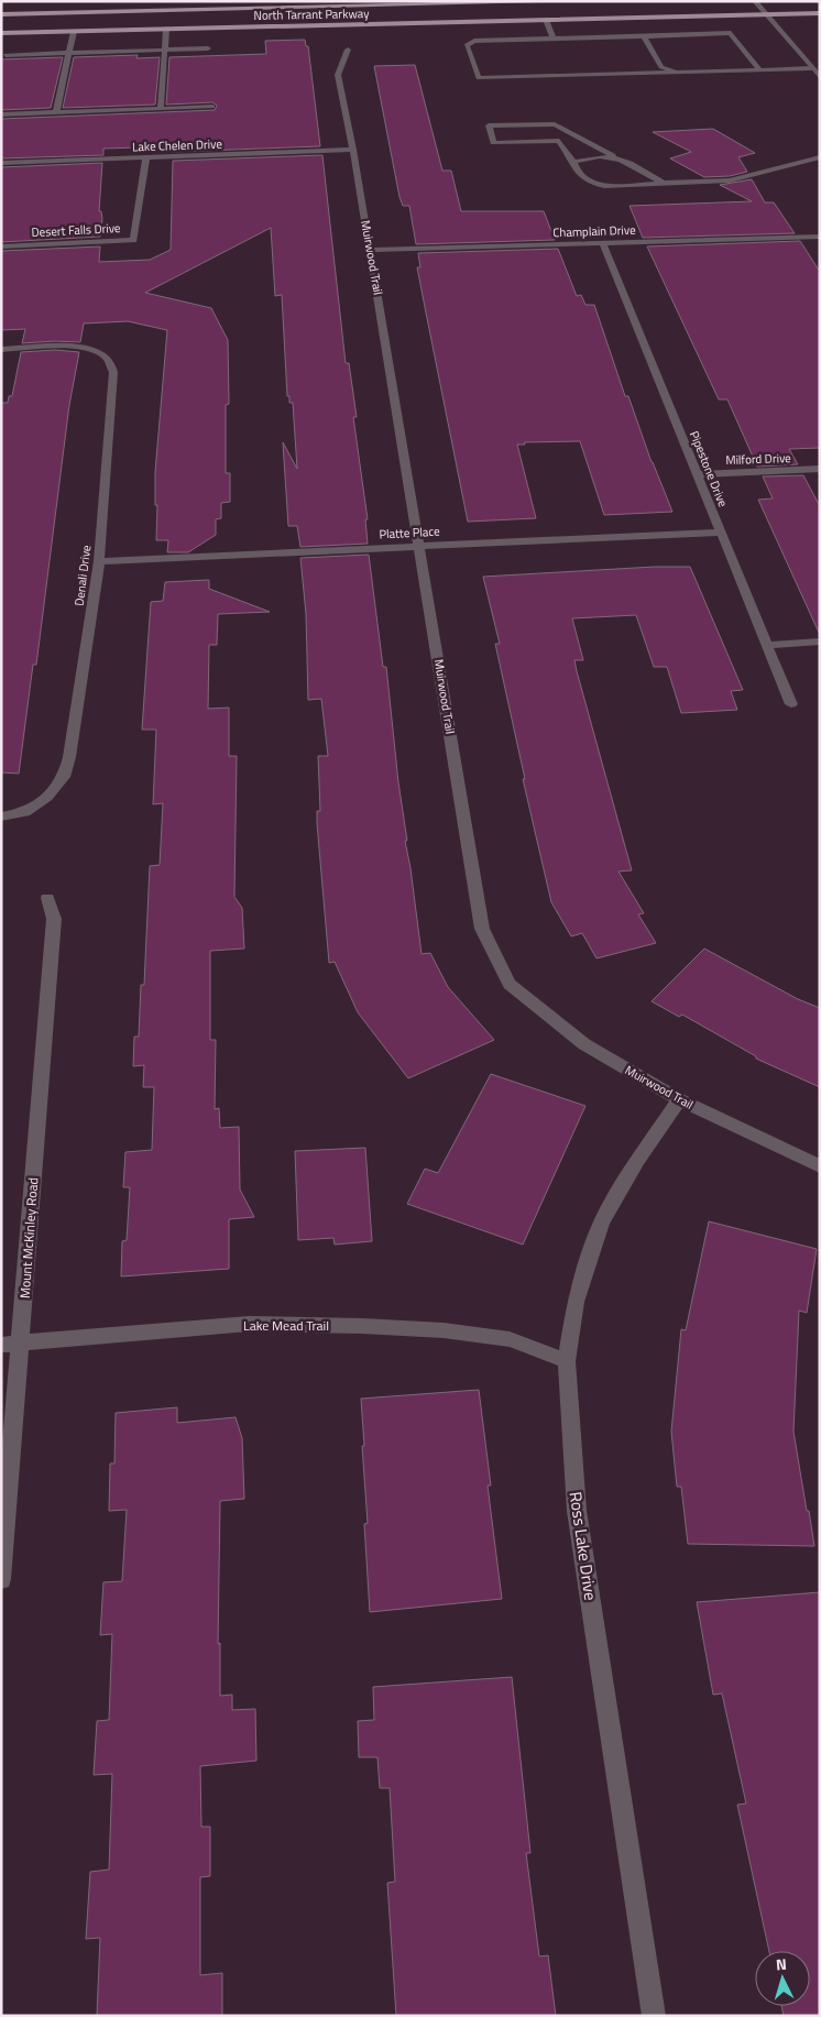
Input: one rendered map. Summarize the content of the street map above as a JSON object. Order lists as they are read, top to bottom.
{
  "streets": {
    "main road": ["North Tarrant Parkway"],
    "street": [
      "Lake Chelen Drive",
      "Desert Falls Drive",
      "Champlain Drive",
      "Muirwood Trail",
      "Milford Drive",
      "Pipestone Drive",
      "Platte Place",
      "Denali Drive",
      "Mount McKinley Road",
      "Lake Mead Trail",
      "Ross Lake Drive"
    ]
  },
  "crossings": [
    ["Lake Chelen Drive", "Desert Falls Drive"],
    ["Lake Chelen Drive", "Muirwood Trail"],
    ["Champlain Drive", "Muirwood Trail"],
    ["Champlain Drive", "Pipestone Drive"],
    ["Muirwood Trail", "Platte Place"],
    ["Muirwood Trail", "Ross Lake Drive"],
    ["Milford Drive", "Pipestone Drive"],
    ["Pipestone Drive", "Platte Place"],
    ["Platte Place", "Denali Drive"],
    ["Mount McKinley Road", "Lake Mead Trail"],
    ["Lake Mead Trail", "Ross Lake Drive"]
  ],
  "north": "top"
}
